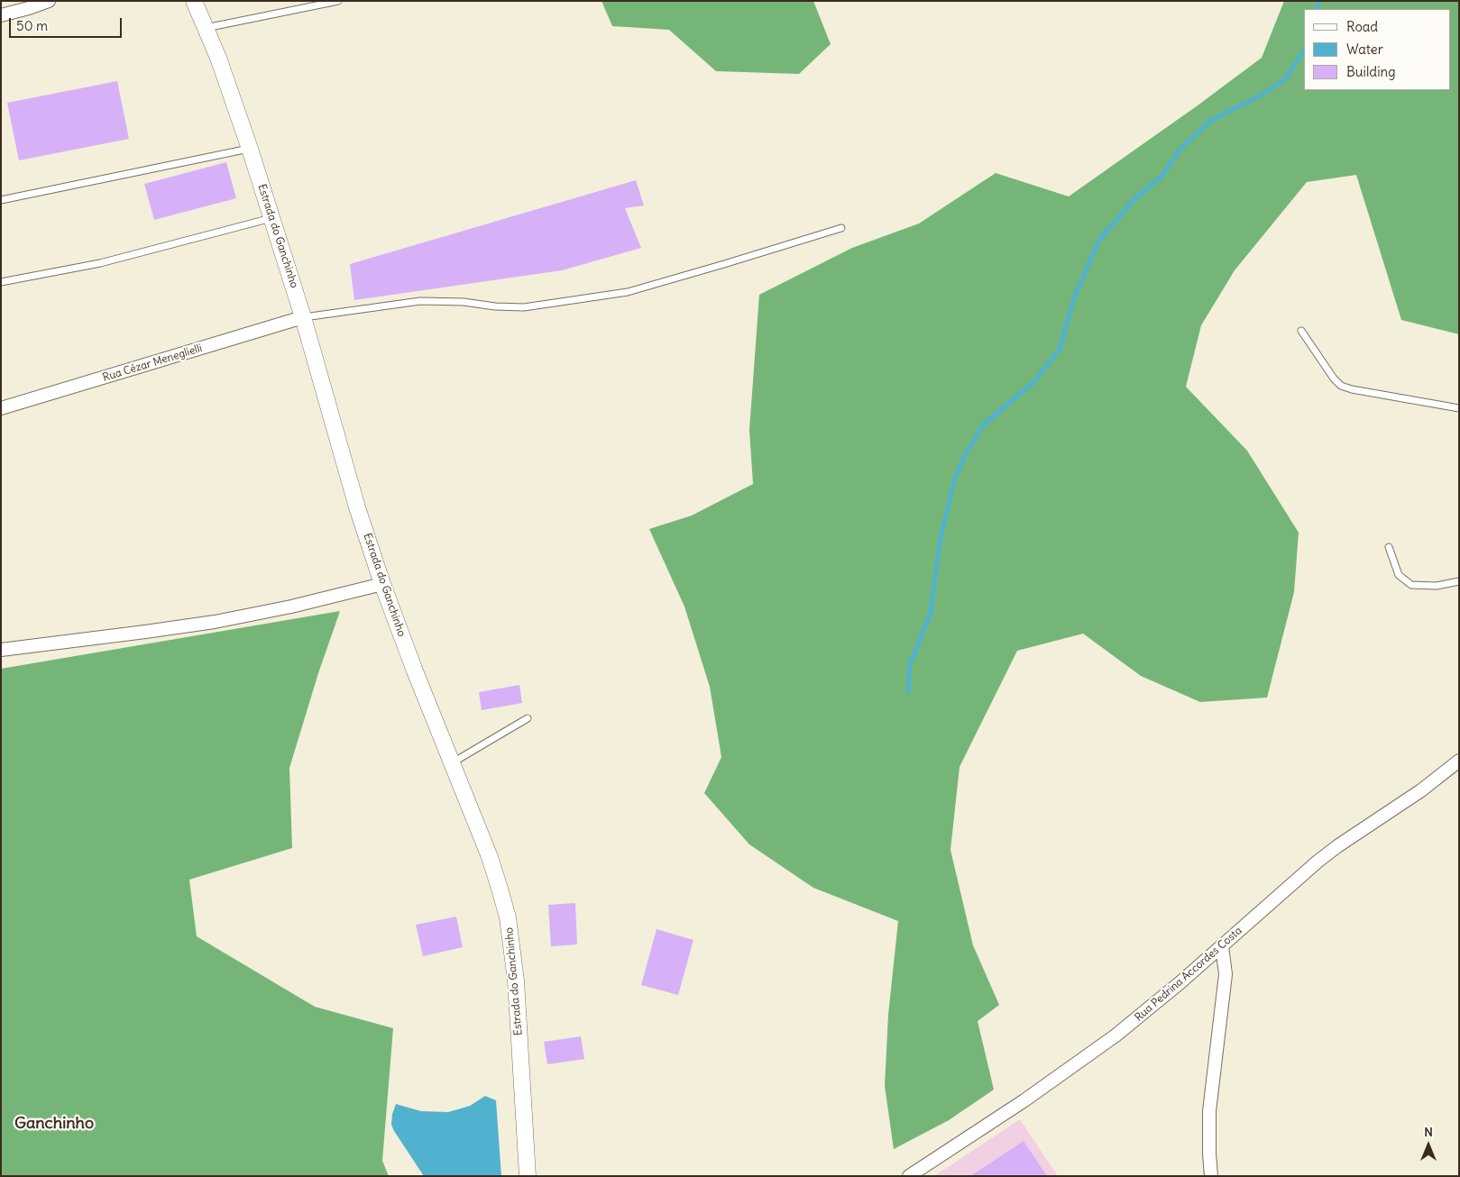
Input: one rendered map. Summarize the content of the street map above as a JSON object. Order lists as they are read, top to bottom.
{
  "streets": {
    "street": ["Estrada do Ganchinho", "Rua Cézar Meneglielli", "Rua Pedrina Accordes Costa"]
  },
  "crossings": [
    ["Estrada do Ganchinho", "Rua Cézar Meneglielli"]
  ],
  "districts": ["Ganchinho"],
  "legend": ["Road", "Water", "Building"],
  "scale_bar": "50 m",
  "north": "top"
}
